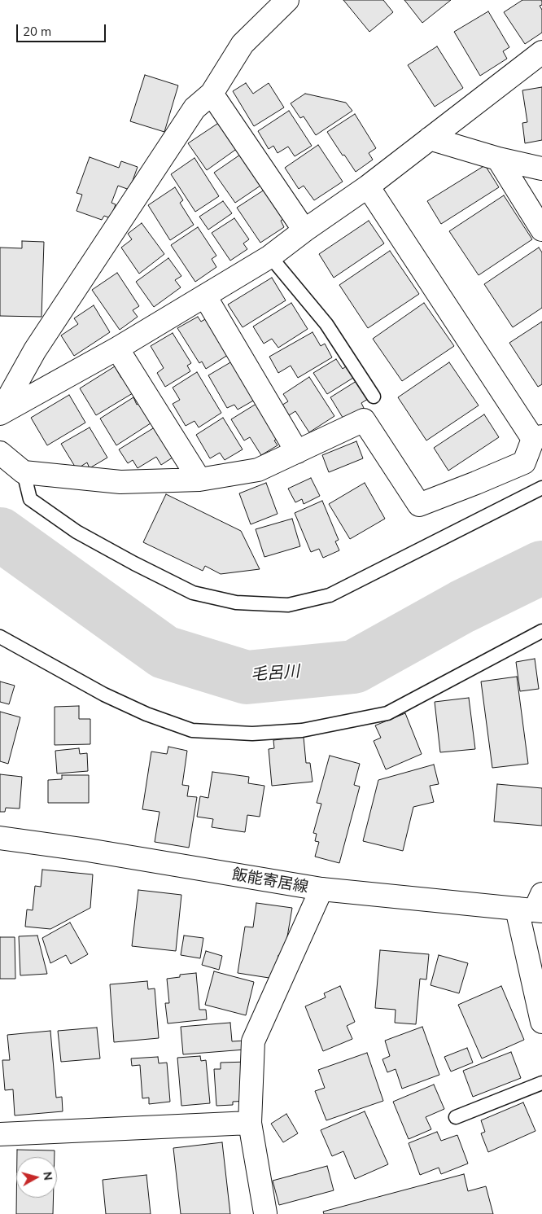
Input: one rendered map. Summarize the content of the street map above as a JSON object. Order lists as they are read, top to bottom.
{
  "streets": {
    "street": ["飯能寄居線"]
  },
  "water": ["毛呂川"],
  "scale_bar": "20 m",
  "north": "right"
}
